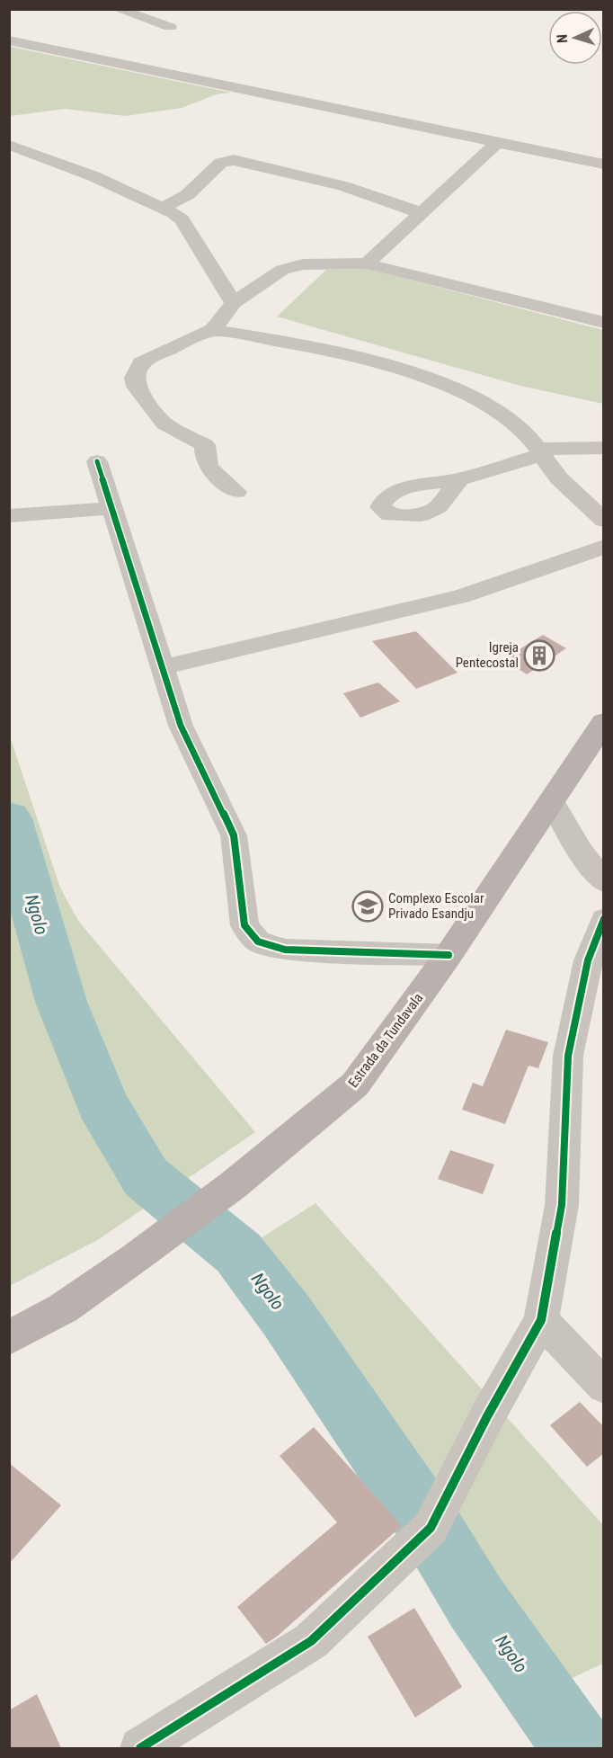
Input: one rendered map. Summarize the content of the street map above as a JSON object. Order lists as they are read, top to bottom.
{
  "streets": {
    "main road": ["Estrada da Tundavala"]
  },
  "water": ["Ngolo"],
  "places": {
    "building": ["Igreja Pentecostal"],
    "school or university": ["Complexo Escolar Privado Esandju"]
  },
  "north": "left"
}
